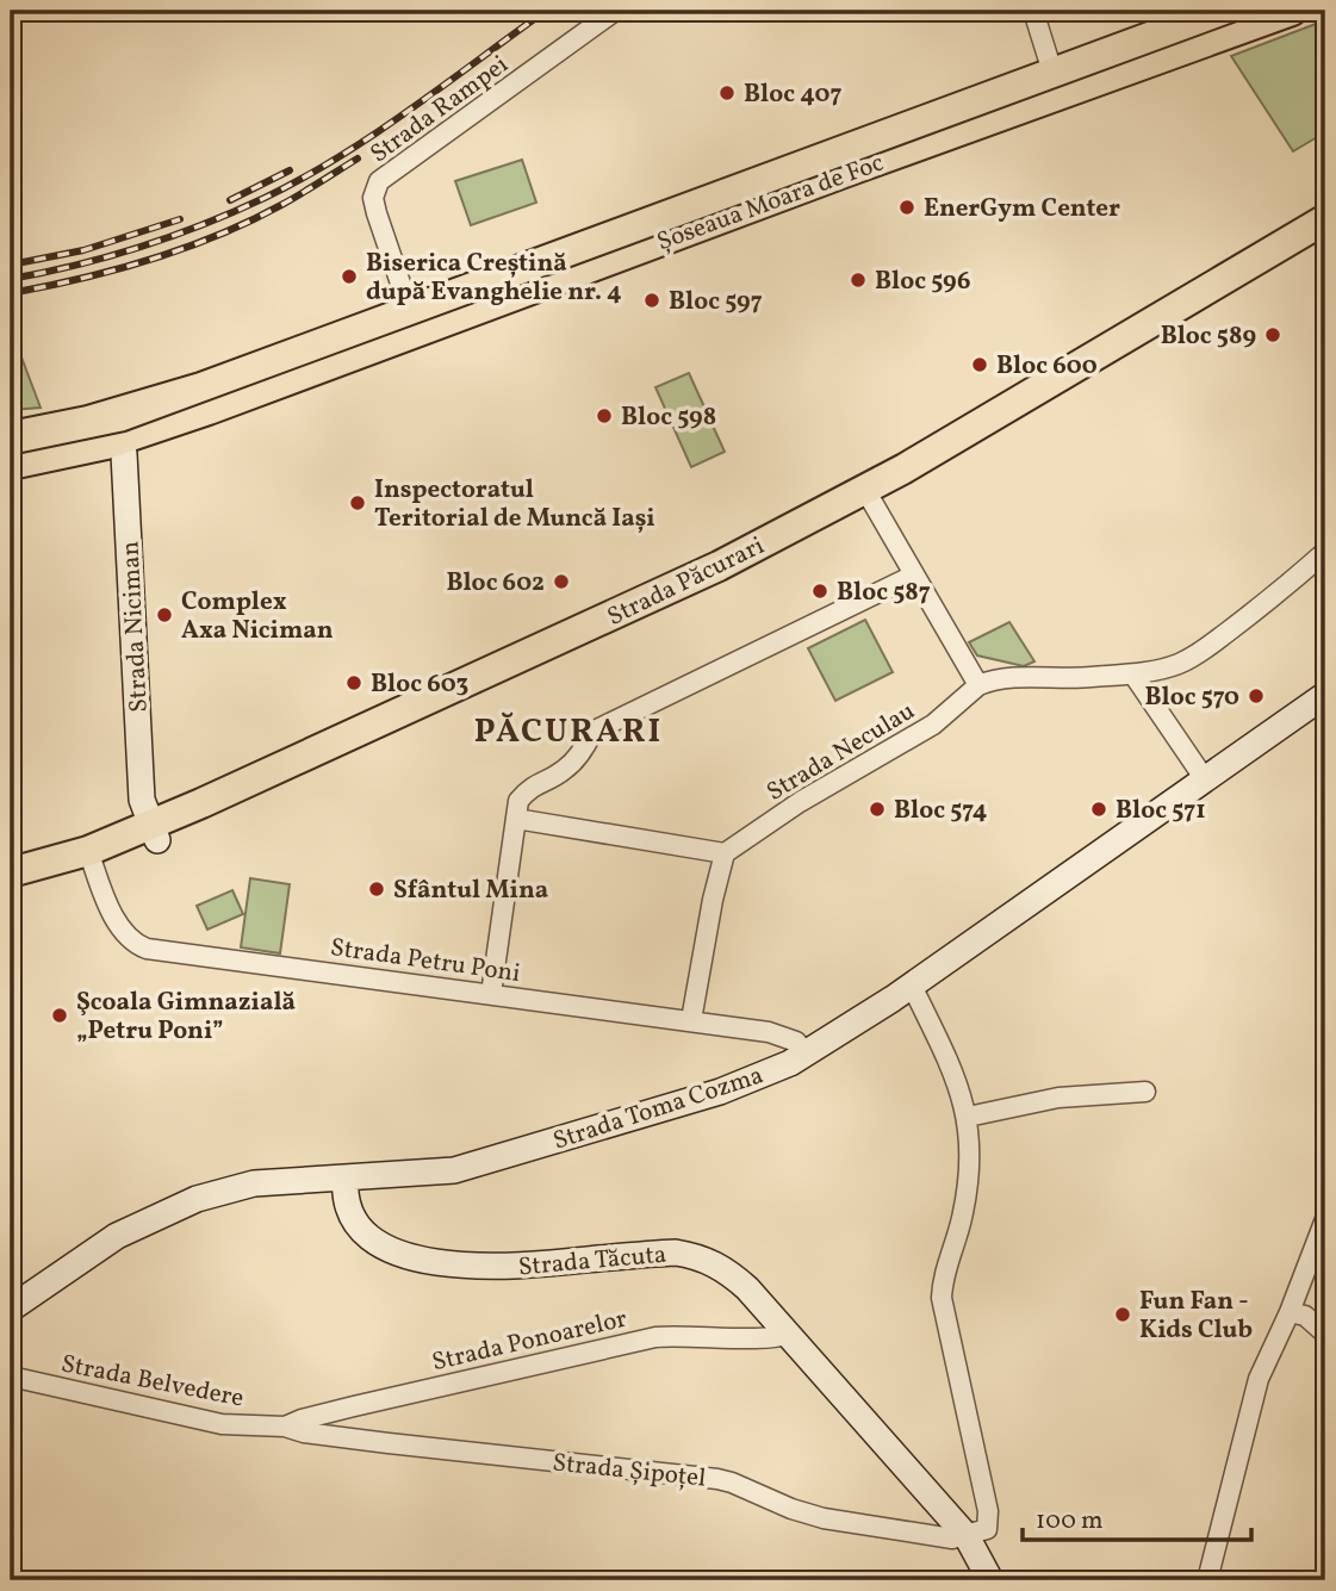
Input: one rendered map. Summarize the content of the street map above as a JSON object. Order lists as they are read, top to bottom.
{
  "streets": {
    "main road": ["Șoseaua Moara de Foc", "Strada Păcurari"],
    "street": [
      "Strada Rampei",
      "Strada Niciman",
      "Strada Neculau",
      "Strada Petru Poni",
      "Strada Toma Cozma",
      "Strada Tăcuta",
      "Strada Ponoarelor",
      "Strada Belvedere",
      "Strada Șipoțel"
    ]
  },
  "crossings": [
    ["Strada Rampei", "Șoseaua Moara de Foc"],
    ["Șoseaua Moara de Foc", "Strada Niciman"],
    ["Strada Păcurari", "Strada Niciman"],
    ["Strada Păcurari", "Strada Petru Poni"],
    ["Strada Petru Poni", "Strada Toma Cozma"],
    ["Strada Toma Cozma", "Strada Tăcuta"],
    ["Strada Tăcuta", "Strada Ponoarelor"],
    ["Strada Tăcuta", "Strada Șipoțel"],
    ["Strada Ponoarelor", "Strada Belvedere"],
    ["Strada Ponoarelor", "Strada Șipoțel"],
    ["Strada Belvedere", "Strada Șipoțel"]
  ],
  "districts": ["PĂCURARI"],
  "places": [
    "Bloc 407",
    "EnerGym Center",
    "Biserica Creștină după Evanghelie nr. 4",
    "Bloc 596",
    "Bloc 597",
    "Bloc 589",
    "Bloc 600",
    "Bloc 598",
    "Inspectoratul Teritorial de Muncă Iași",
    "Bloc 602",
    "Bloc 587",
    "Complex Axa Niciman",
    "Bloc 603",
    "Bloc 570",
    "Bloc 574",
    "Bloc 571",
    "Sfântul Mina",
    "Şcoala Gimnazială „Petru Poni”",
    "Fun Fan - Kids Club"
  ],
  "scale_bar": "100 m"
}
